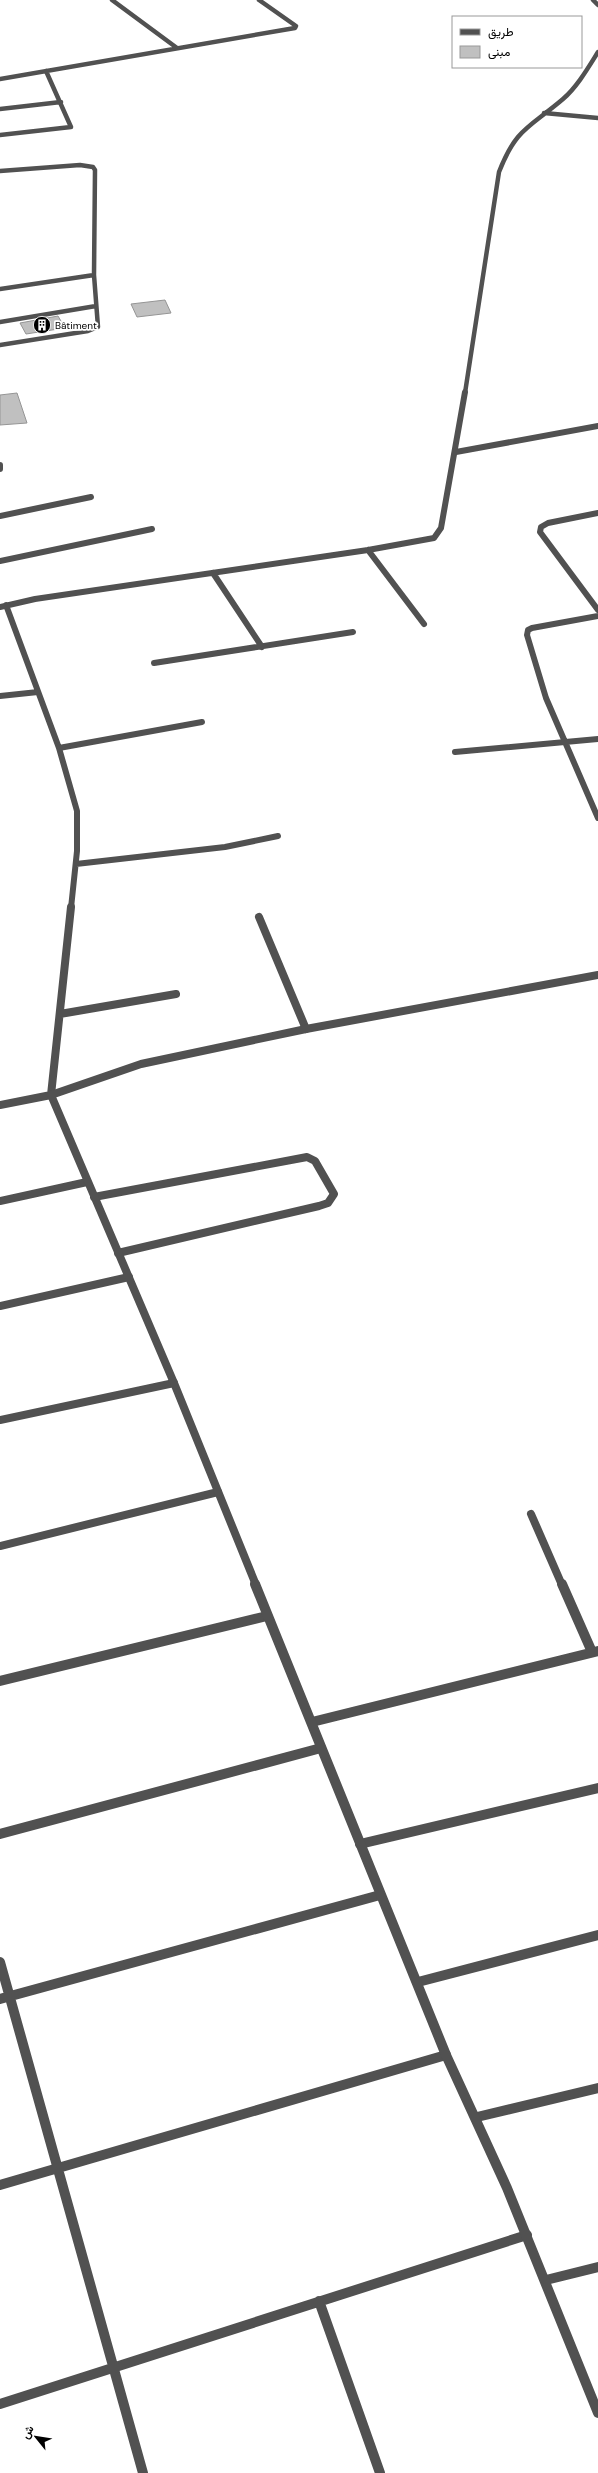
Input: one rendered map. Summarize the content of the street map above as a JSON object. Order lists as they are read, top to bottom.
{
  "places": {
    "building": ["Bâtiment"]
  },
  "legend": ["طريق", "مبنى"],
  "north": "top left"
}
